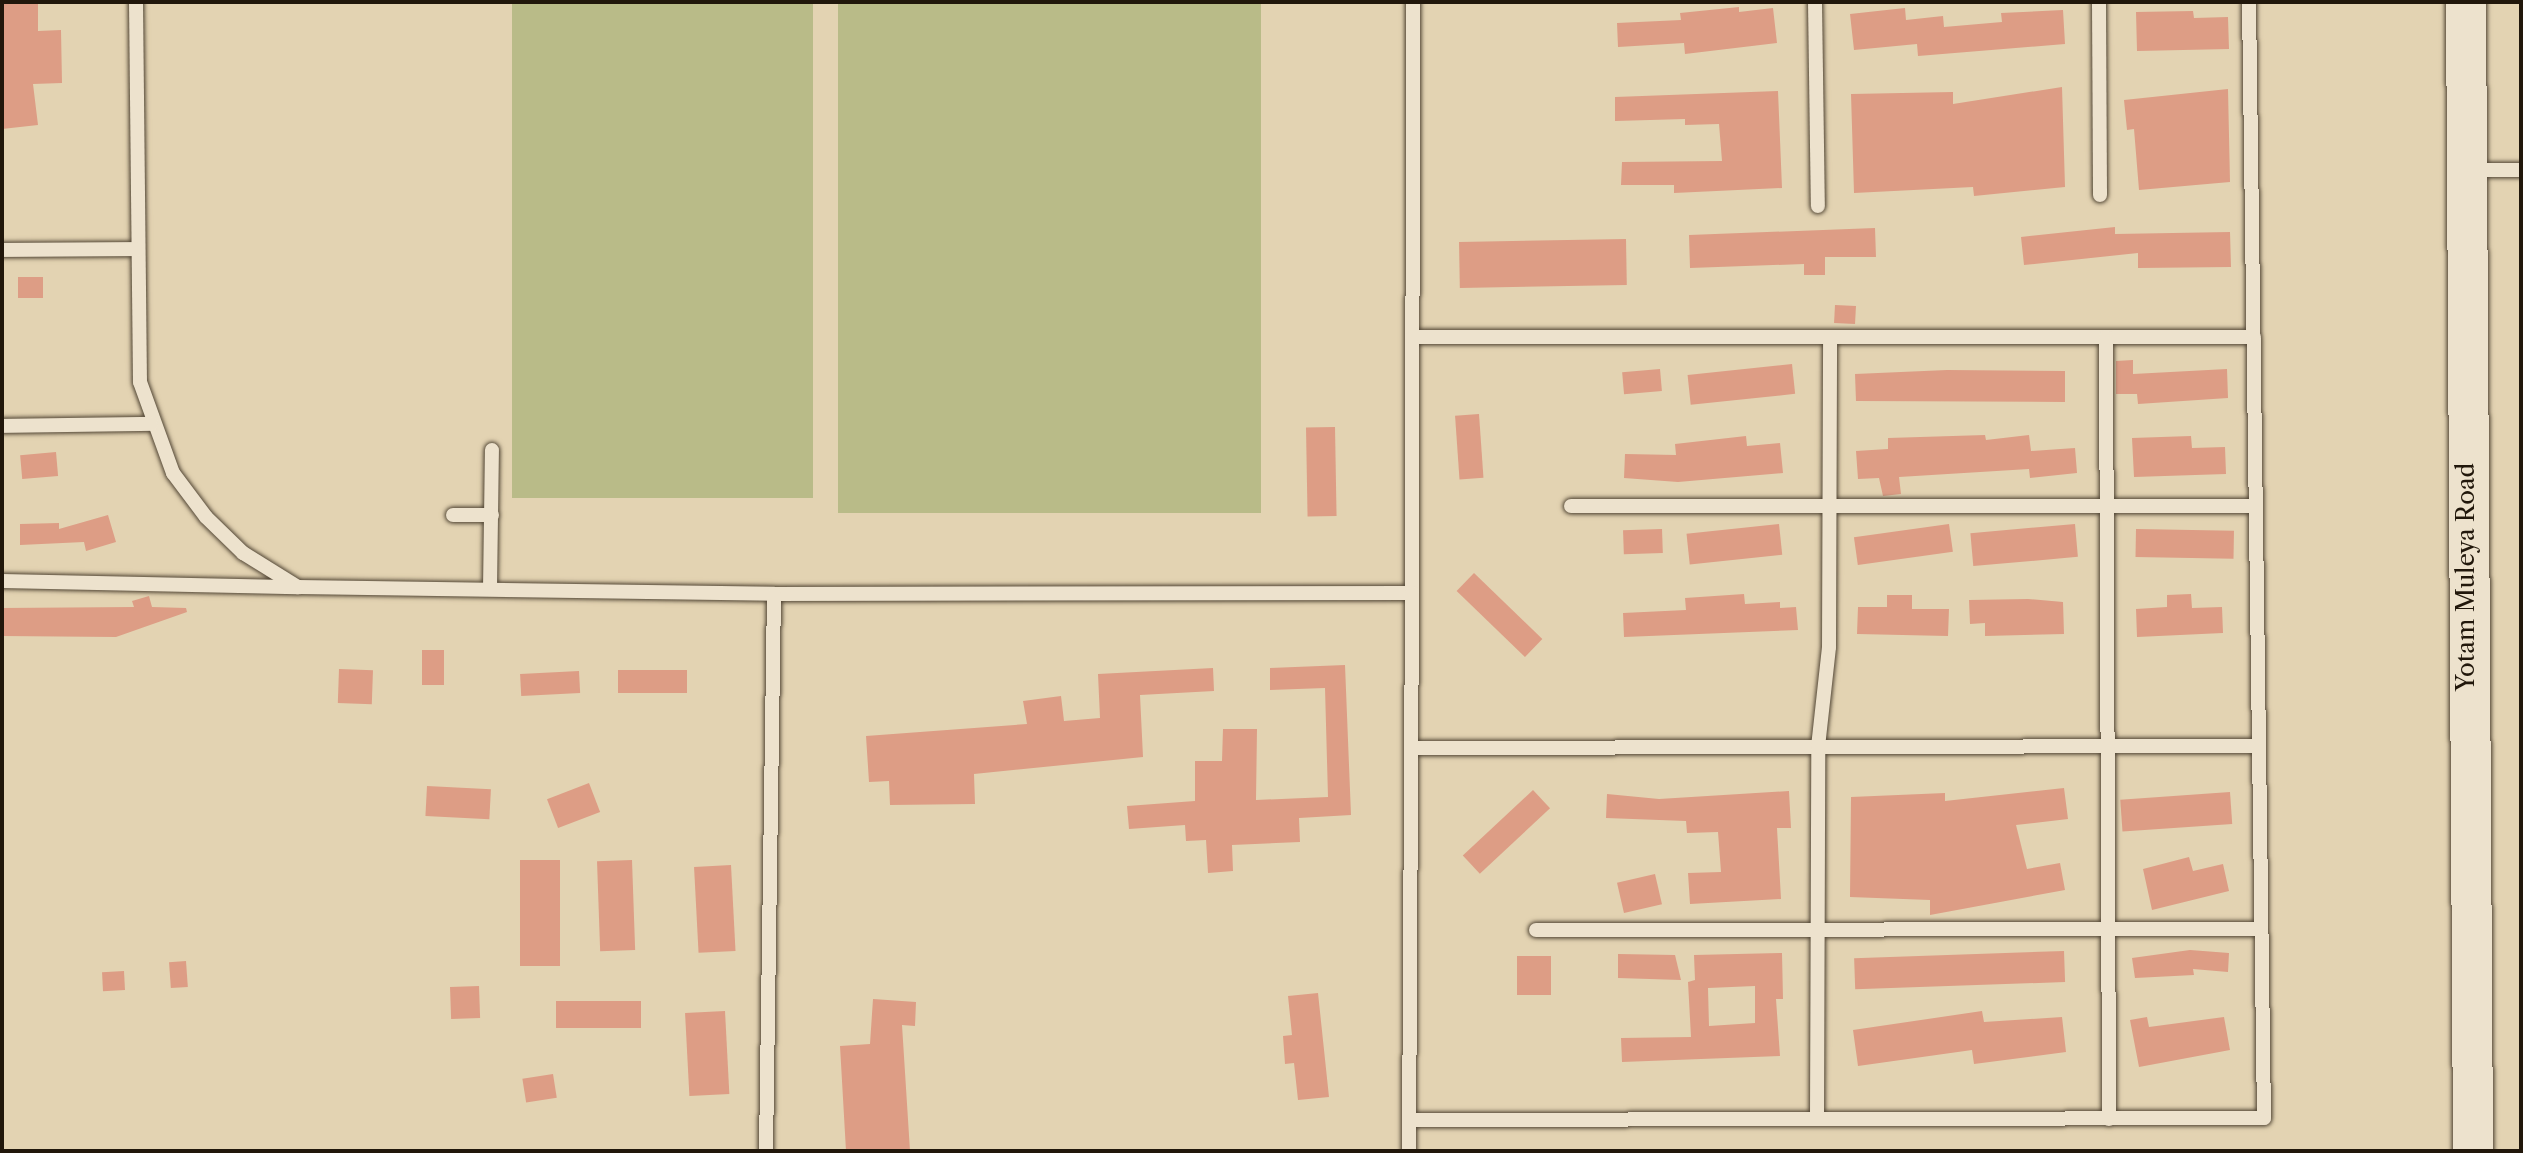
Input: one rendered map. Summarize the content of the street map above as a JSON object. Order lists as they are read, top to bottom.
{
  "streets": {
    "street": ["Yotam Muleya Road"]
  }
}
